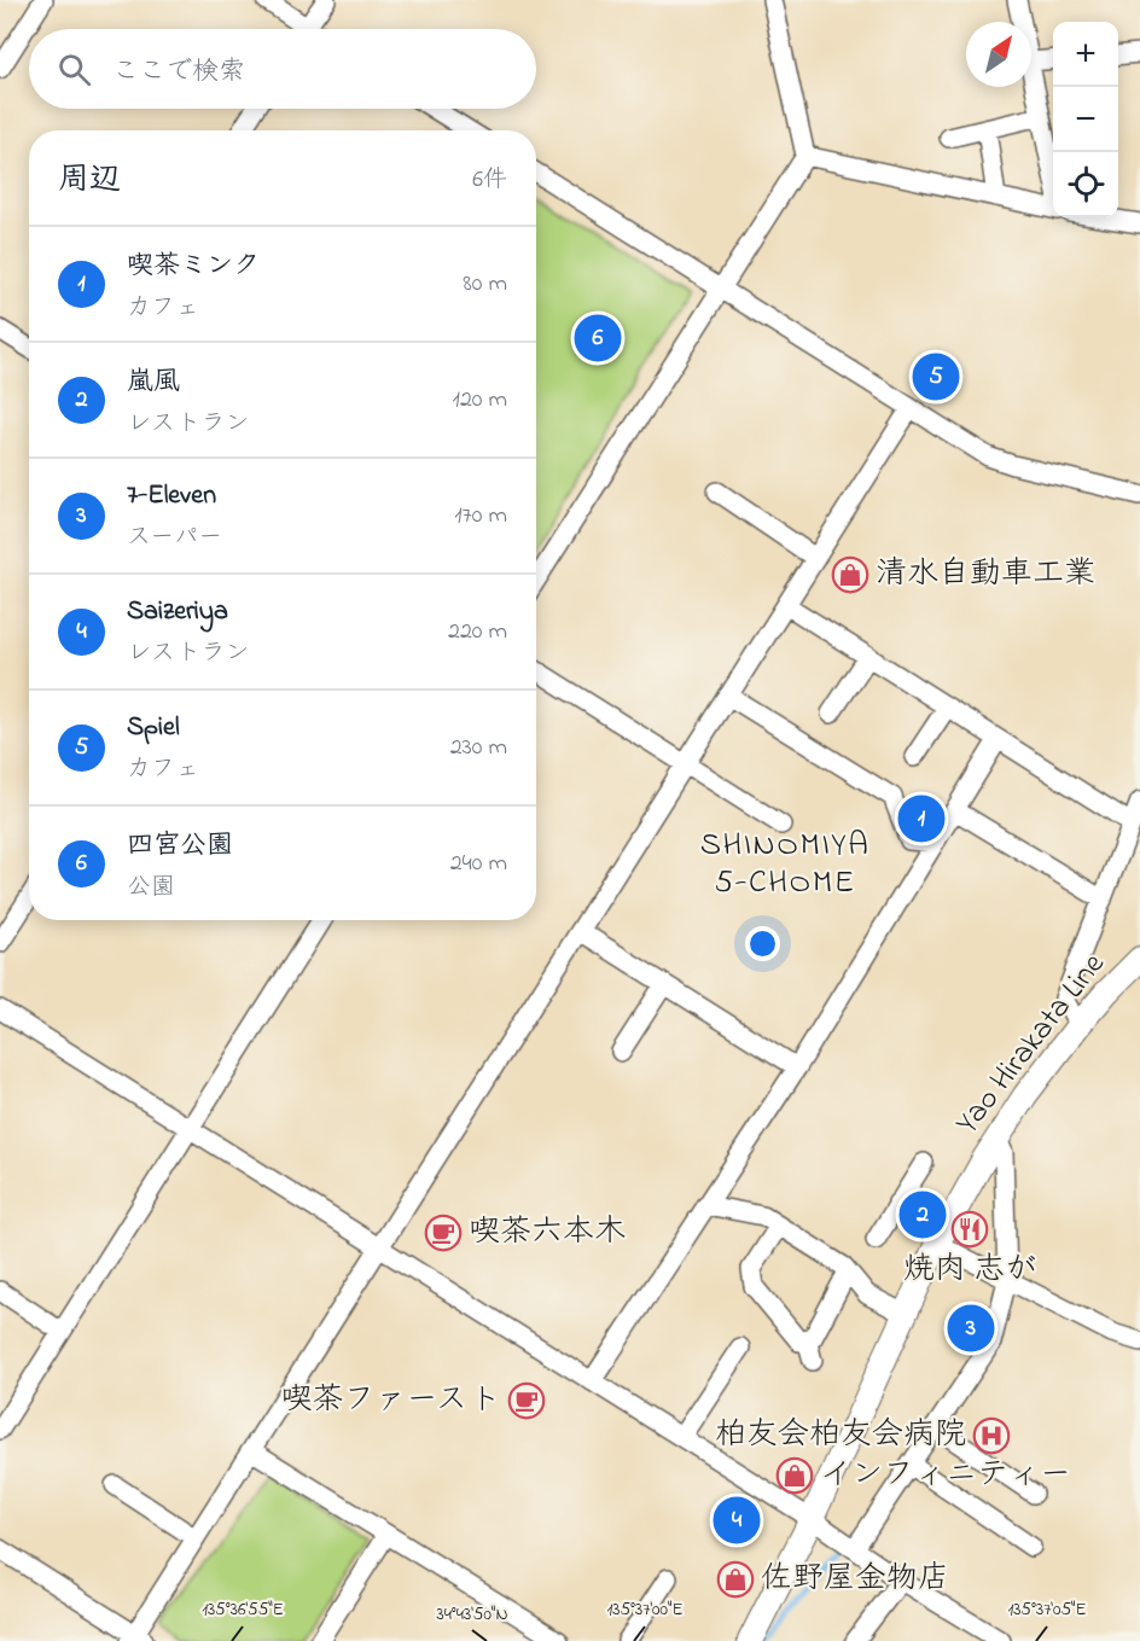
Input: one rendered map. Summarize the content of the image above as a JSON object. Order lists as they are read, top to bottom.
{
  "streets": {
    "main road": ["Yao Hirakata Line"]
  },
  "districts": ["SHINOMIYA 5-CHOME"],
  "places": {
    "shop": ["清水自動車工業", "インフィニティー", "佐野屋金物店"],
    "restaurant": ["焼肉 志が"],
    "cafe": ["喫茶六本木", "喫茶ファースト"],
    "hospital": ["柏友会柏友会病院"]
  },
  "north": "top right",
  "page": {
    "map_buttons": ["+", "−"],
    "search": "ここで検索",
    "heading": ["周辺", "6件"],
    "list": [
      {
        "mark": "1",
        "name": "喫茶ミンク",
        "note": "カフェ",
        "value": "80 m"
      },
      {
        "mark": "2",
        "name": "嵐風",
        "note": "レストラン",
        "value": "120 m"
      },
      {
        "mark": "3",
        "name": "7-Eleven",
        "note": "スーパー",
        "value": "170 m"
      },
      {
        "mark": "4",
        "name": "Saizeriya",
        "note": "レストラン",
        "value": "220 m"
      },
      {
        "mark": "5",
        "name": "Spiel",
        "note": "カフェ",
        "value": "230 m"
      },
      {
        "mark": "6",
        "name": "四宮公園",
        "note": "公園",
        "value": "240 m"
      }
    ],
    "pins": [
      "6",
      "5",
      "1",
      "2",
      "3",
      "4"
    ]
  },
  "coordinates": [
    "135°36'55\"E",
    "135°37'00\"E",
    "135°37'05\"E",
    "34°43'50\"N"
  ]
}
